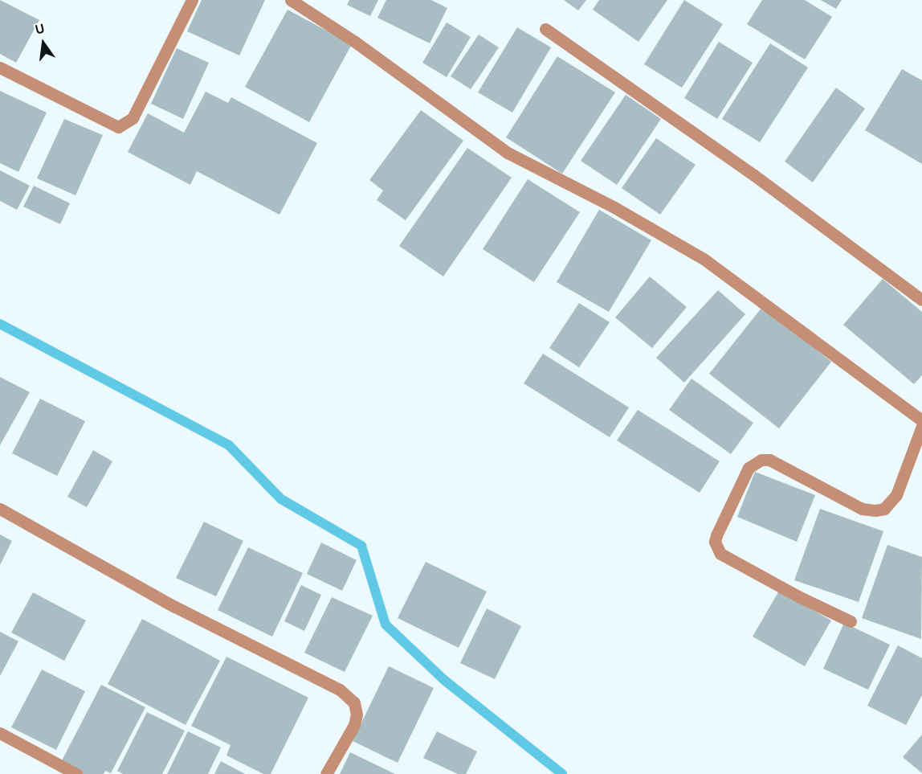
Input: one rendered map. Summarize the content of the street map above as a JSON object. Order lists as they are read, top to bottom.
{
  "north": "top"
}
